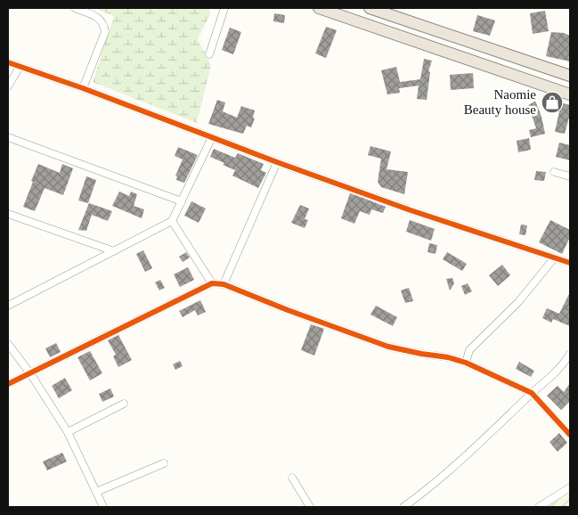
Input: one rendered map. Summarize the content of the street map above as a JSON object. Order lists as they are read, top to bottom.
{
  "places": {
    "shop": ["Naomie Beauty house"]
  }
}
